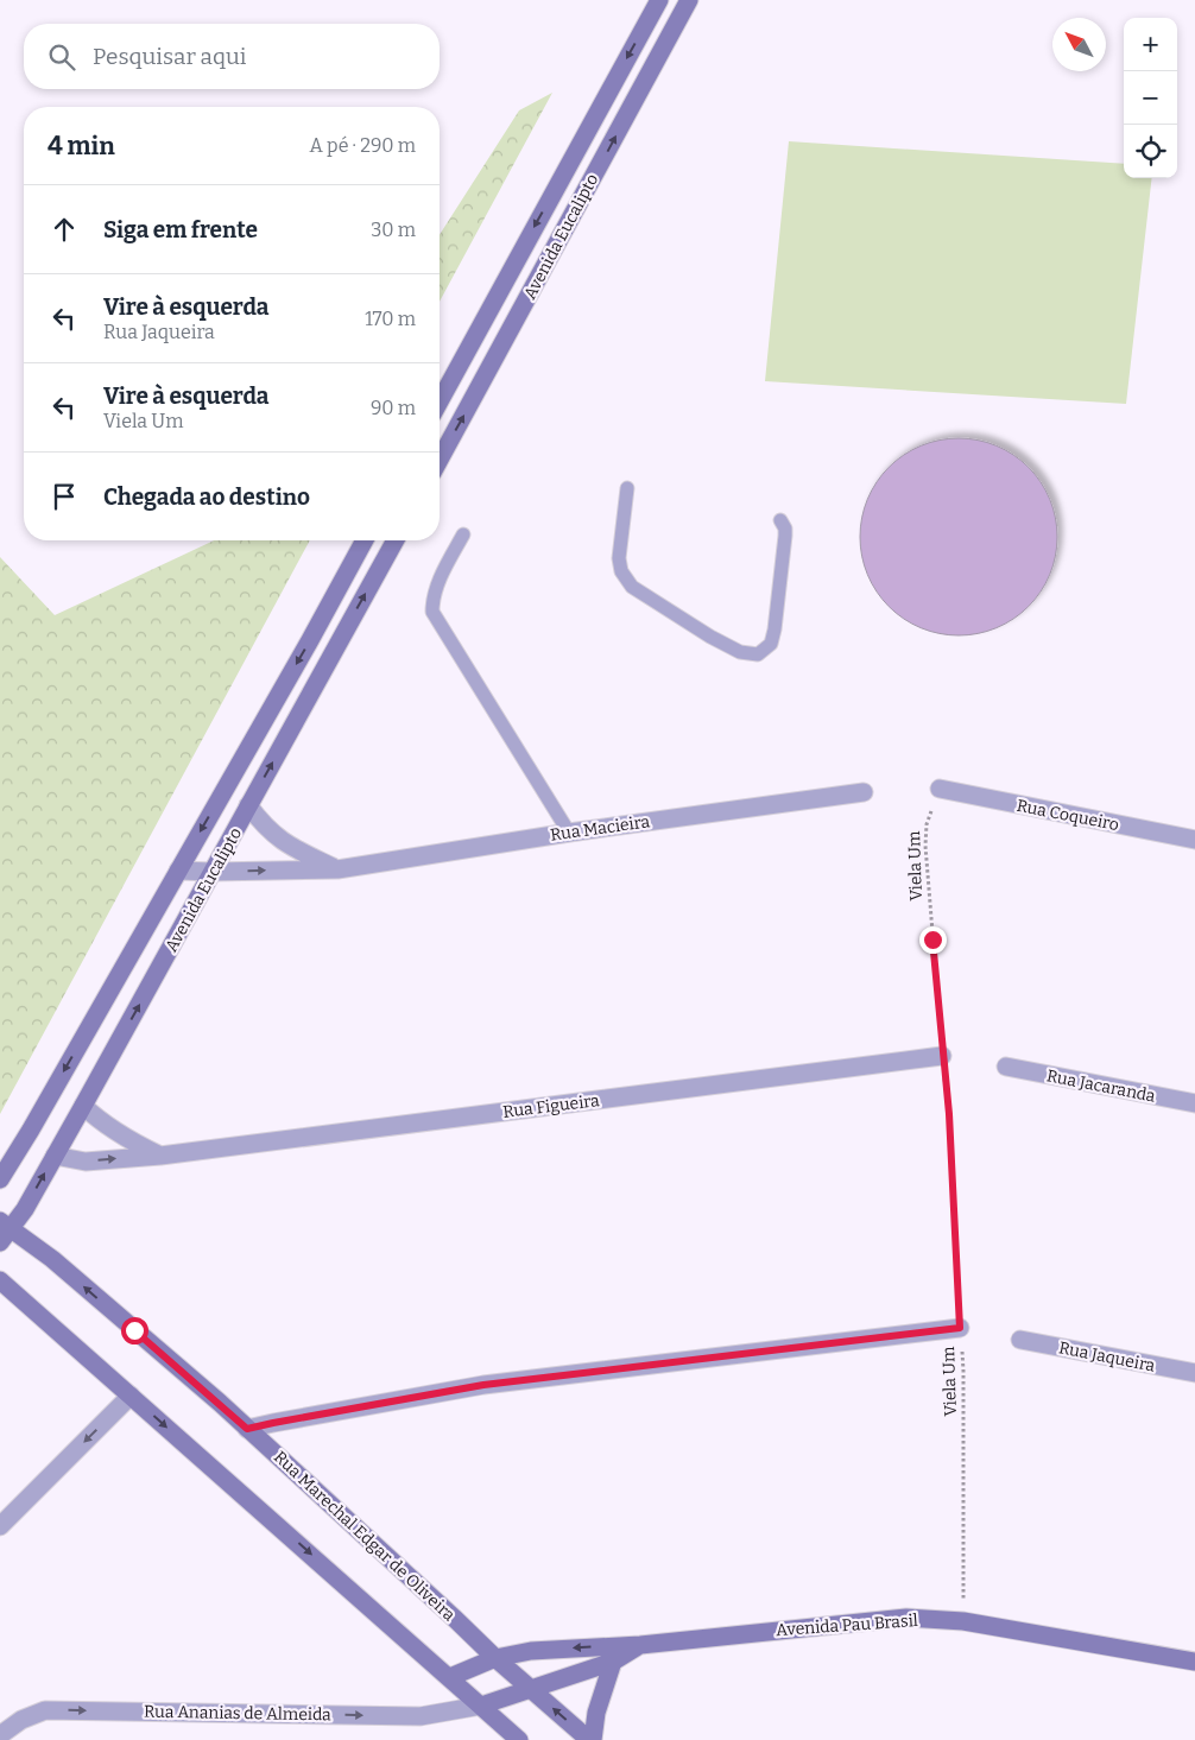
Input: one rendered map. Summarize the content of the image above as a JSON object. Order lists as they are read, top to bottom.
{
  "streets": {
    "main road": ["Avenida Eucalipto", "Rua Marechal Edgar de Oliveira", "Avenida Pau Brasil"],
    "street": [
      "Rua Coqueiro",
      "Rua Macieira",
      "Rua Jacaranda",
      "Rua Figueira",
      "Rua Jaqueira",
      "Rua Ananias de Almeida"
    ],
    "path": ["Viela Um"]
  },
  "crossings": [
    ["Avenida Eucalipto", "Rua Macieira"],
    ["Avenida Eucalipto", "Rua Figueira"],
    ["Avenida Eucalipto", "Rua Marechal Edgar de Oliveira"],
    ["Rua Coqueiro", "Viela Um"],
    ["Viela Um", "Rua Figueira"],
    ["Viela Um", "Avenida Pau Brasil"],
    ["Rua Marechal Edgar de Oliveira", "Avenida Pau Brasil"],
    ["Avenida Pau Brasil", "Rua Ananias de Almeida"]
  ],
  "one_way": ["Rua Ananias de Almeida"],
  "north": "top left",
  "page": {
    "map_buttons": ["+", "−"],
    "search": "Pesquisar aqui",
    "heading": ["4 min", "A pé · 290 m"],
    "list": [
      ["Siga em frente", "30 m"],
      ["Vire à esquerda", "Rua Jaqueira", "170 m"],
      ["Vire à esquerda", "Viela Um", "90 m"],
      "Chegada ao destino"
    ]
  }
}
